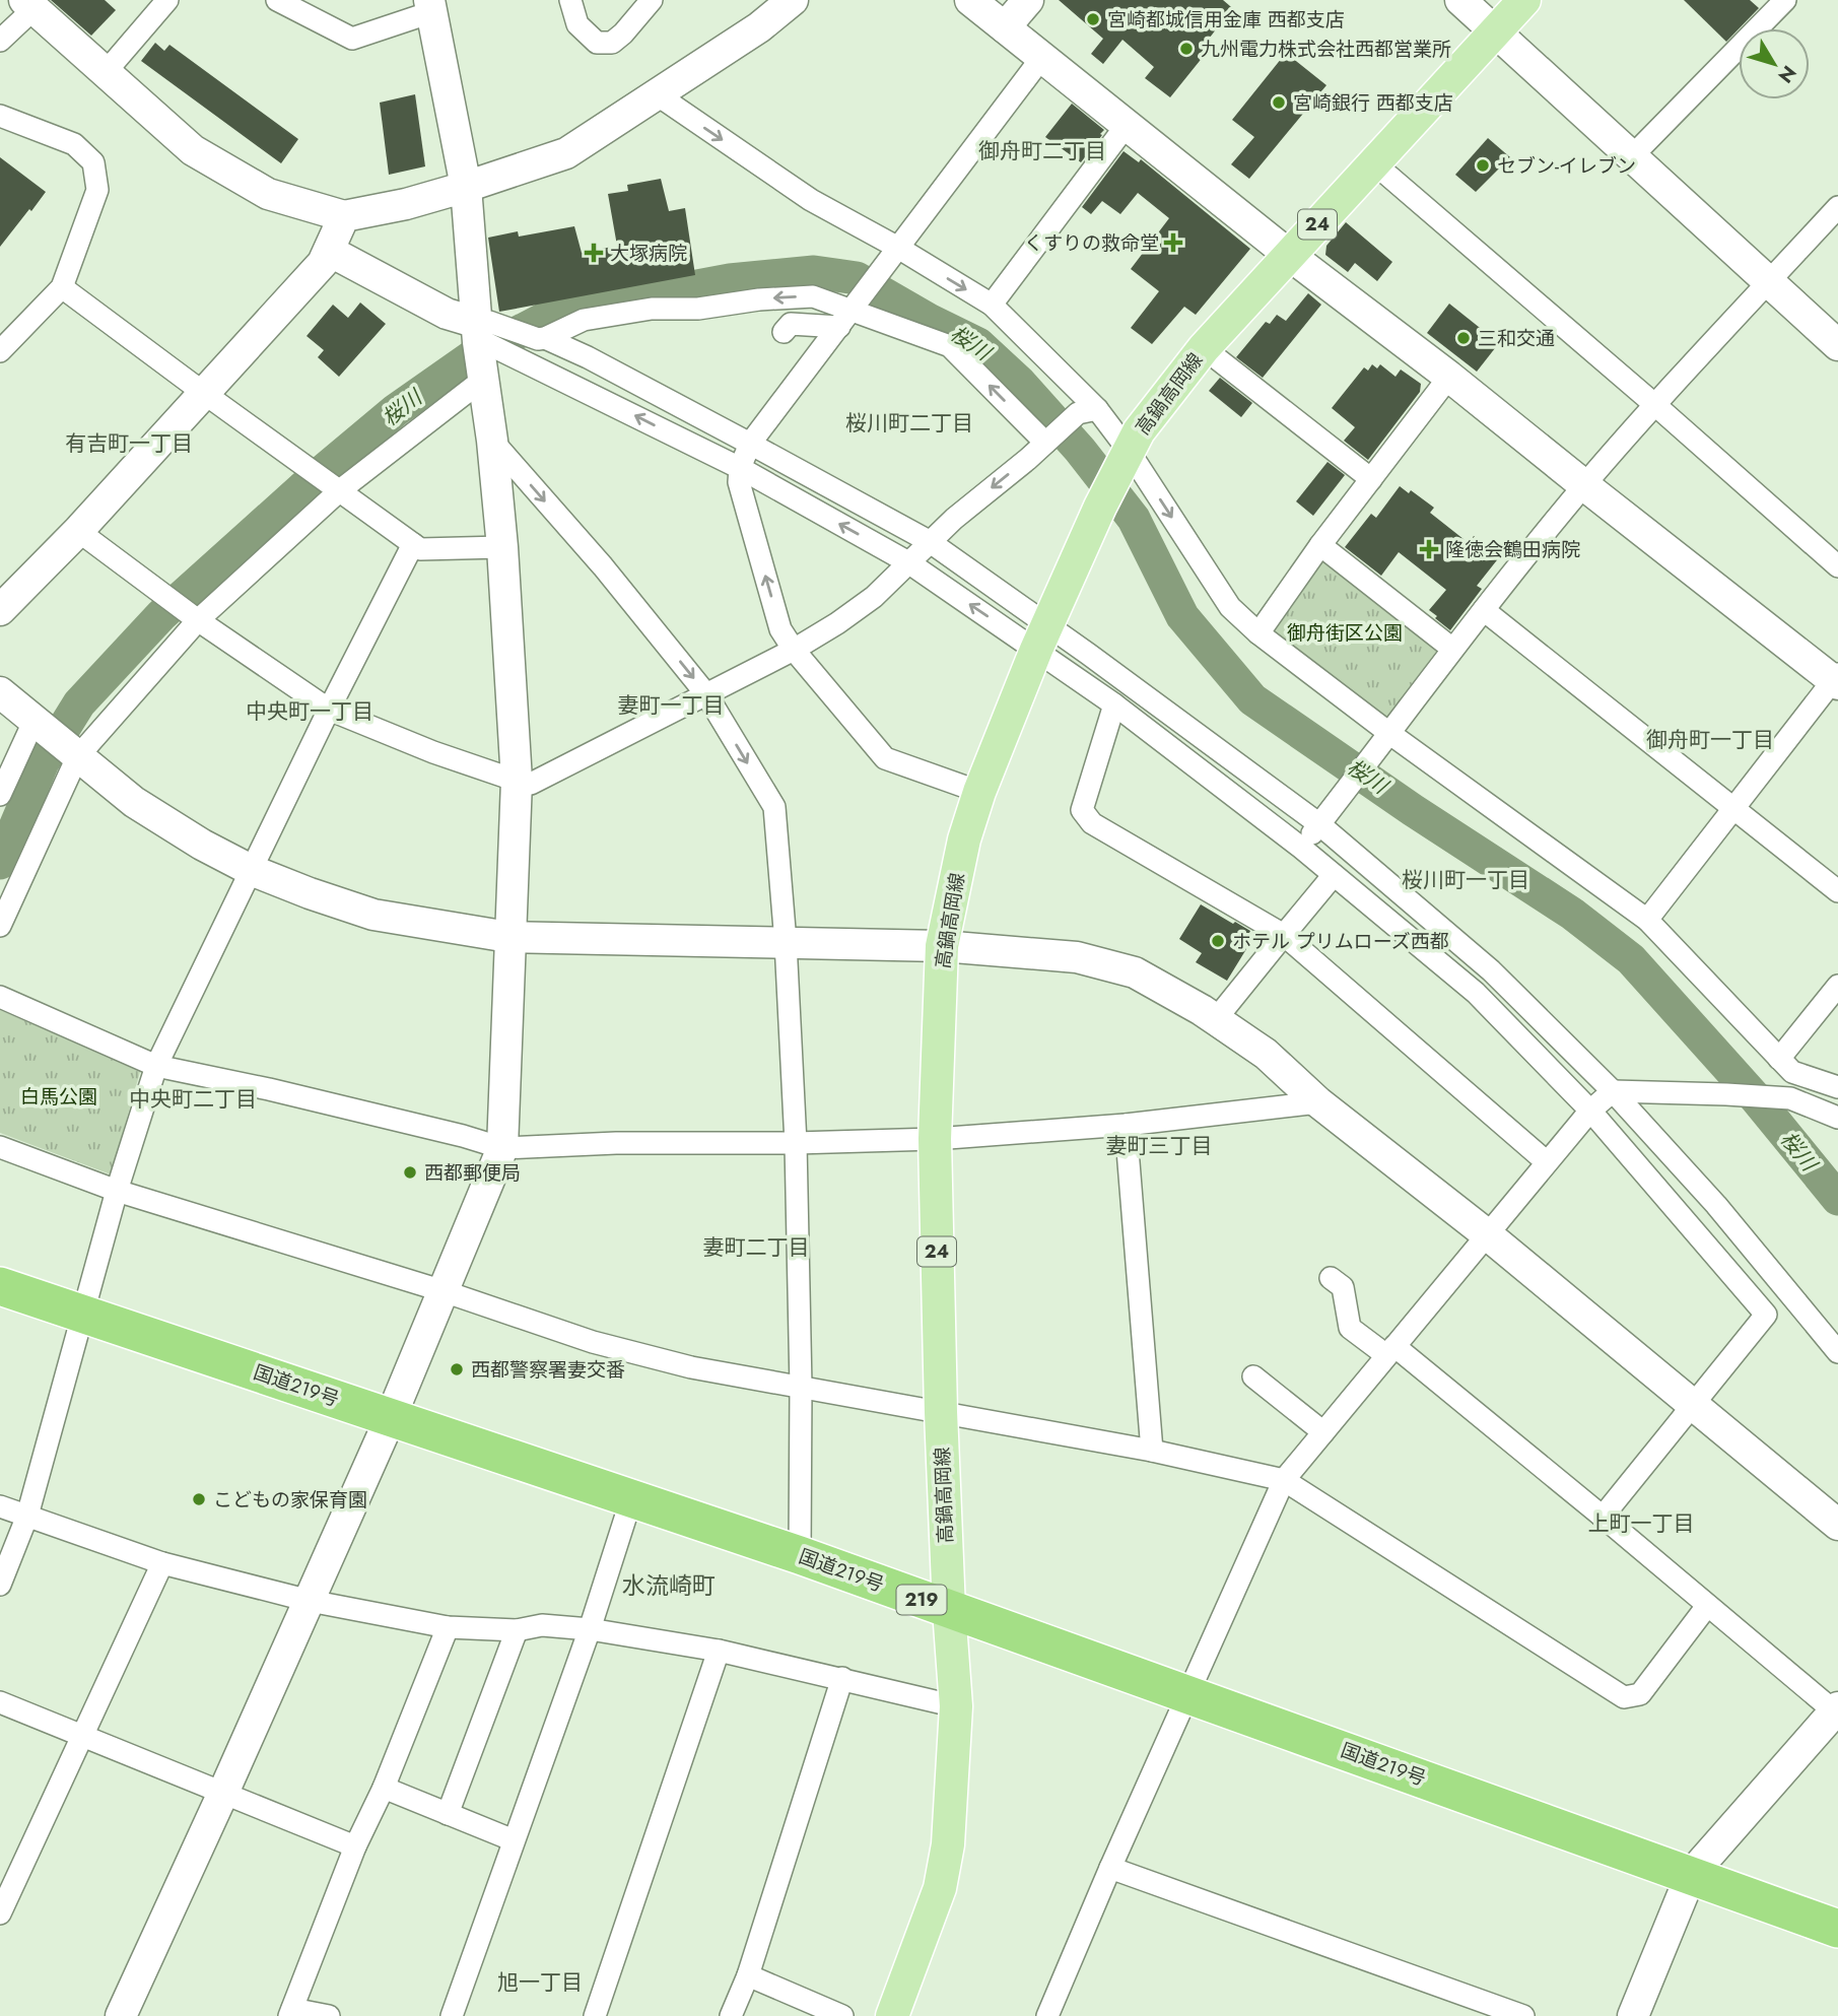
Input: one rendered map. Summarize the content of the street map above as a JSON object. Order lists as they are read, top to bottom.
{
  "streets": {
    "highway": ["国道219号", "219"],
    "main road": ["24", "高鍋高岡線"]
  },
  "crossings": [
    ["高鍋高岡線", "国道219号"]
  ],
  "districts": [
    "御舟町二丁目",
    "桜川町二丁目",
    "有吉町一丁目",
    "妻町一丁目",
    "中央町一丁目",
    "御舟町一丁目",
    "桜川町一丁目",
    "中央町二丁目",
    "妻町三丁目",
    "妻町二丁目",
    "上町一丁目",
    "水流崎町",
    "旭一丁目"
  ],
  "water": ["桜川"],
  "parks": ["御舟街区公園", "白馬公園"],
  "places": {
    "other": [
      "宮崎都城信用金庫 西都支店",
      "九州電力株式会社西都営業所",
      "宮崎銀行 西都支店",
      "セブン-イレブン",
      "三和交通",
      "ホテル プリムローズ西都",
      "西都郵便局",
      "西都警察署妻交番",
      "こどもの家保育園"
    ],
    "health": ["くすりの救命堂", "大塚病院", "隆徳会鶴田病院"]
  },
  "north": "bottom right"
}
